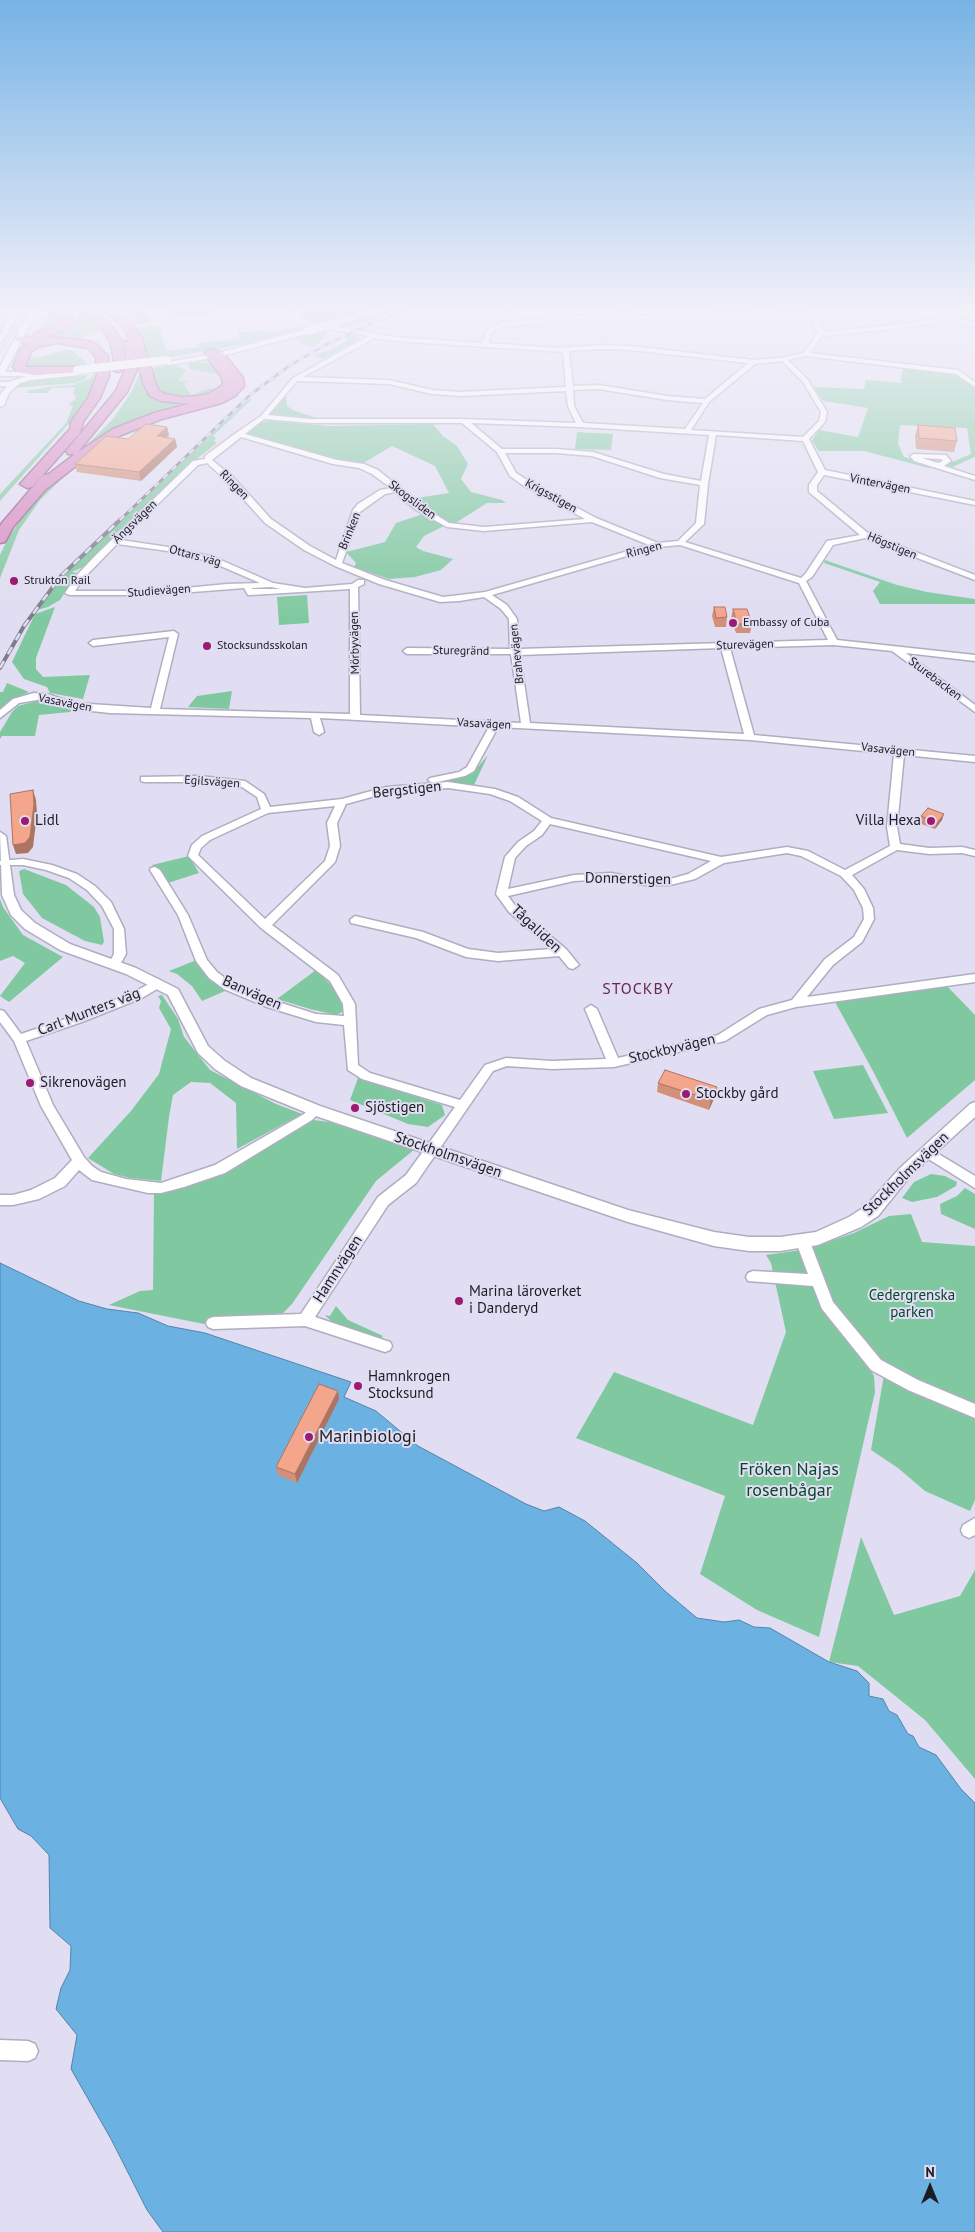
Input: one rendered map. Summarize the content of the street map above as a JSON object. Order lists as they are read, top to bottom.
{
  "streets": {
    "street": [
      "Vintervägen",
      "Ringen",
      "Krigsstigen",
      "Skogsliden",
      "Ängsvägen",
      "Brinken",
      "Högstigen",
      "Ottars väg",
      "Studievägen",
      "Mörbyvägen",
      "Sturevägen",
      "Sturegränd",
      "Brahevägen",
      "Sturebacken",
      "Vasavägen",
      "Egilsvägen",
      "Bergstigen",
      "Donnerstigen",
      "Tågaliden",
      "Banvägen",
      "Carl Munters väg",
      "Stockbyvägen",
      "Stockholmsvägen",
      "Hamnvägen"
    ]
  },
  "crossings": [
    ["Vintervägen", "Högstigen"],
    ["Ringen", "Krigsstigen"],
    ["Ringen", "Skogsliden"],
    ["Ringen", "Ängsvägen"],
    ["Ringen", "Brinken"],
    ["Ringen", "Brahevägen"],
    ["Krigsstigen", "Skogsliden"],
    ["Skogsliden", "Brinken"],
    ["Ängsvägen", "Ottars väg"],
    ["Ängsvägen", "Studievägen"],
    ["Ottars väg", "Studievägen"],
    ["Studievägen", "Mörbyvägen"],
    ["Mörbyvägen", "Vasavägen"],
    ["Sturevägen", "Sturegränd"],
    ["Sturevägen", "Brahevägen"],
    ["Sturevägen", "Sturebacken"],
    ["Sturegränd", "Brahevägen"],
    ["Brahevägen", "Vasavägen"],
    ["Egilsvägen", "Bergstigen"],
    ["Bergstigen", "Donnerstigen"],
    ["Bergstigen", "Tågaliden"],
    ["Donnerstigen", "Tågaliden"],
    ["Carl Munters väg", "Stockholmsvägen"],
    ["Stockbyvägen", "Stockholmsvägen"],
    ["Stockbyvägen", "Hamnvägen"],
    ["Stockholmsvägen", "Hamnvägen"]
  ],
  "districts": ["STOCKBY"],
  "parks": ["Cedergrenska parken", "Fröken Najas rosenbågar"],
  "places": [
    "Strukton Rail",
    "Embassy of Cuba",
    "Stocksundsskolan",
    "Lidl",
    "Villa Hexa",
    "Sikrenovägen",
    "Stockby gård",
    "Sjöstigen",
    "Marina läroverket i Danderyd",
    "Hamnkrogen Stocksund",
    "Marinbiologi"
  ],
  "north": "top"
}
